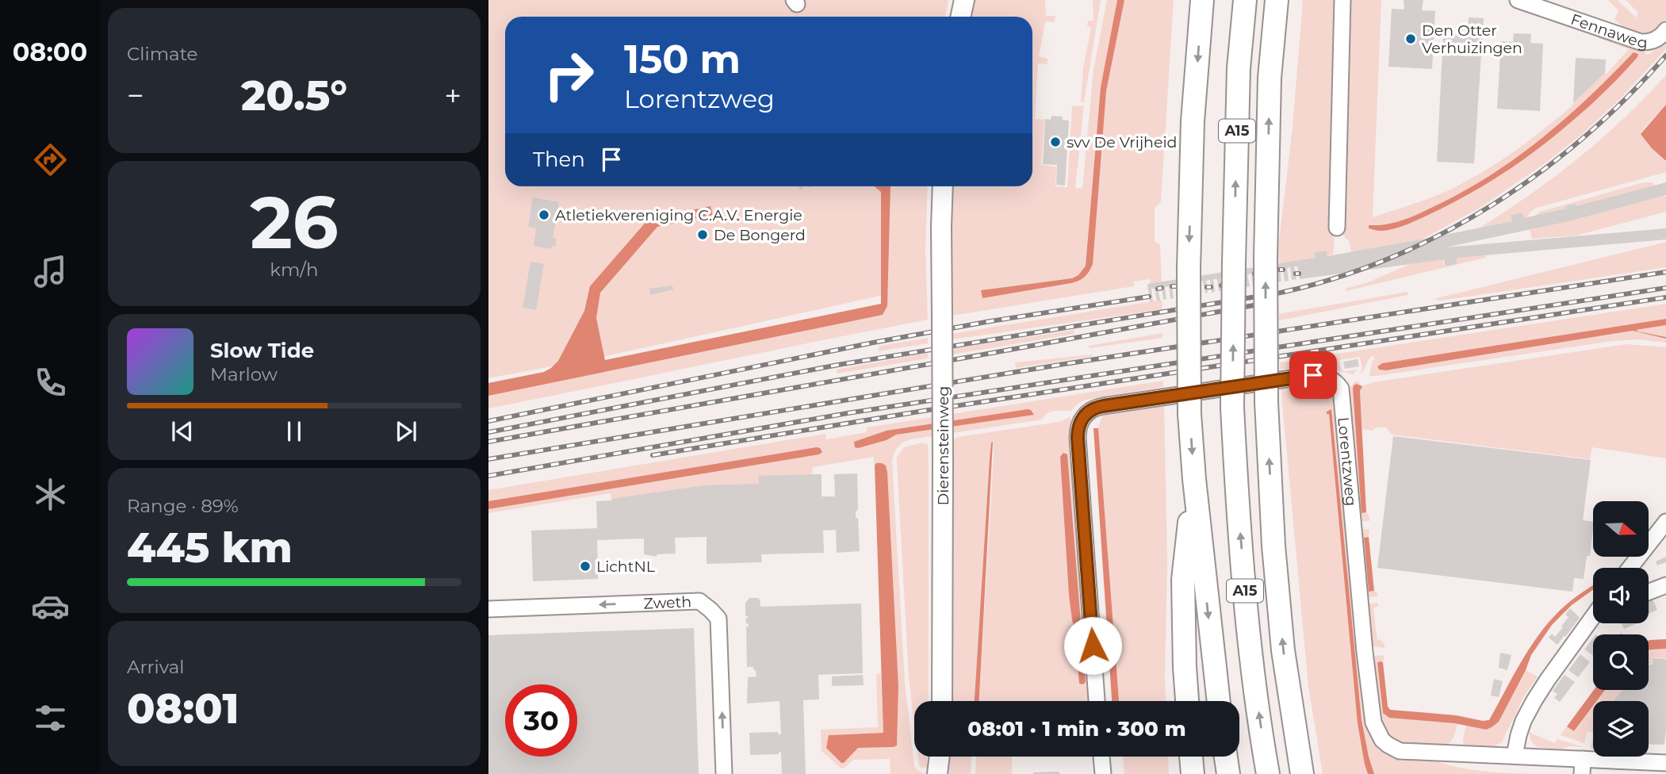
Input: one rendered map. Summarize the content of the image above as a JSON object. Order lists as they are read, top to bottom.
{
  "streets": {
    "highway": ["A15"],
    "main road": ["Dierensteinweg"],
    "street": ["Fennaweg", "Lorentzweg", "Zweth"]
  },
  "places": [
    "Den Otter Verhuizingen",
    "svv De Vrijheid",
    "Atletiekvereniging C.A.V. Energie",
    "De Bongerd",
    "LichtNL"
  ],
  "north": "right",
  "page": {
    "tabs": "08:00",
    "tile": [
      "Climate",
      ["26", "km/h"],
      ["Range · 89%", "445 km"],
      ["Arrival", "08:01"]
    ],
    "turn": ["150 m", "Lorentzweg"],
    "heat": ["−", "20.5°", "+"],
    "then": "Then",
    "song": ["Slow Tide", "Marlow"],
    "limit": "30",
    "trip": "08:01 · 1 min · 300 m"
  }
}
